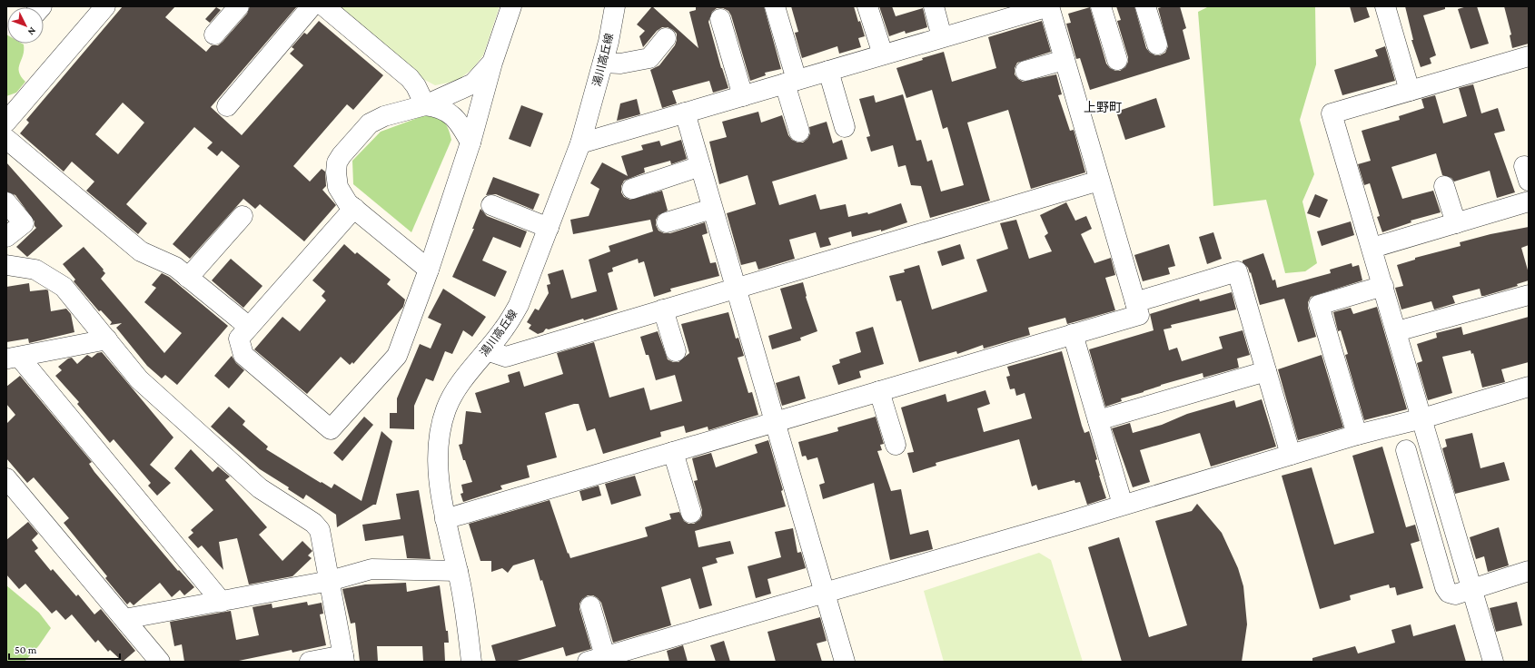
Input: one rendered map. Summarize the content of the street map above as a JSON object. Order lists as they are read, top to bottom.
{
  "streets": {
    "street": ["湯川高丘線"]
  },
  "districts": ["上野町"],
  "scale_bar": "50 m",
  "north": "bottom right"
}
